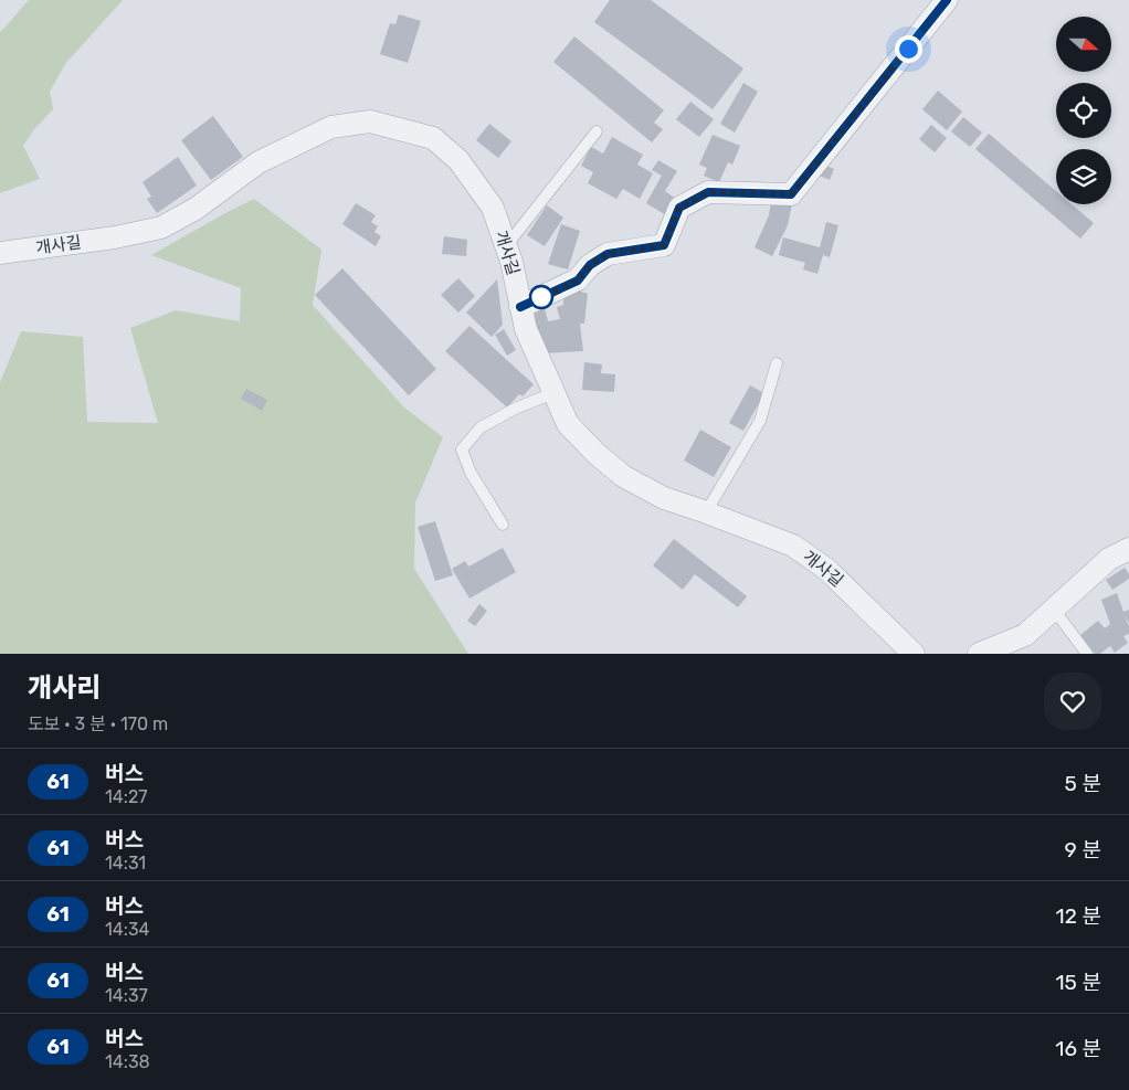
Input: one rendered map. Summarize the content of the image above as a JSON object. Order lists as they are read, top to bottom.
{
  "streets": {
    "street": ["개사길"]
  },
  "lines": ["bus line 61"],
  "north": "right",
  "page": {
    "heading": ["개사리", "도보 · 3 분 · 170 m"],
    "list": [
      {
        "mark": "61",
        "name": "버스",
        "note": "14:27",
        "value": "5 분"
      },
      {
        "mark": "61",
        "name": "버스",
        "note": "14:31",
        "value": "9 분"
      },
      {
        "mark": "61",
        "name": "버스",
        "note": "14:34",
        "value": "12 분"
      },
      {
        "mark": "61",
        "name": "버스",
        "note": "14:37",
        "value": "15 분"
      },
      {
        "mark": "61",
        "name": "버스",
        "note": "14:38",
        "value": "16 분"
      }
    ]
  }
}
